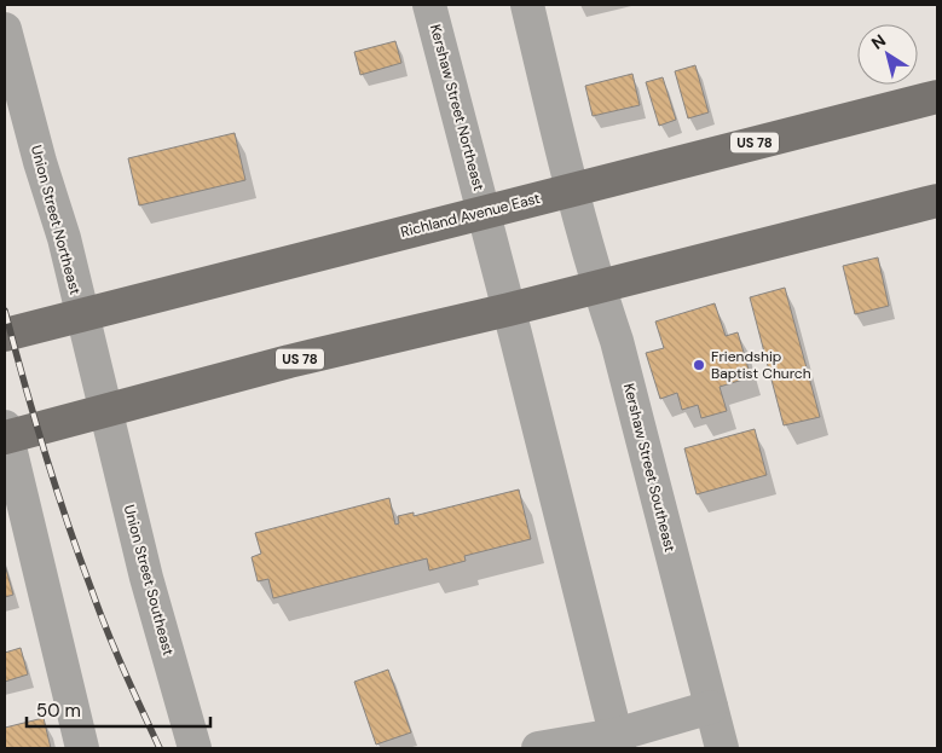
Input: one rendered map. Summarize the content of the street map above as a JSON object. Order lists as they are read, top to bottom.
{
  "streets": {
    "main road": ["US 78", "Richland Avenue East"],
    "street": [
      "Kershaw Street Northeast",
      "Union Street Northeast",
      "Kershaw Street Southeast",
      "Union Street Southeast"
    ]
  },
  "crossings": [
    ["Kershaw Street Northeast", "Richland Avenue East"],
    ["US 78", "Union Street Northeast"],
    ["US 78", "Kershaw Street Southeast"],
    ["US 78", "Union Street Southeast"],
    ["Richland Avenue East", "Union Street Northeast"],
    ["Richland Avenue East", "Kershaw Street Southeast"],
    ["Union Street Northeast", "Union Street Southeast"]
  ],
  "places": ["Friendship Baptist Church"],
  "scale_bar": "50 m",
  "north": "top left"
}
